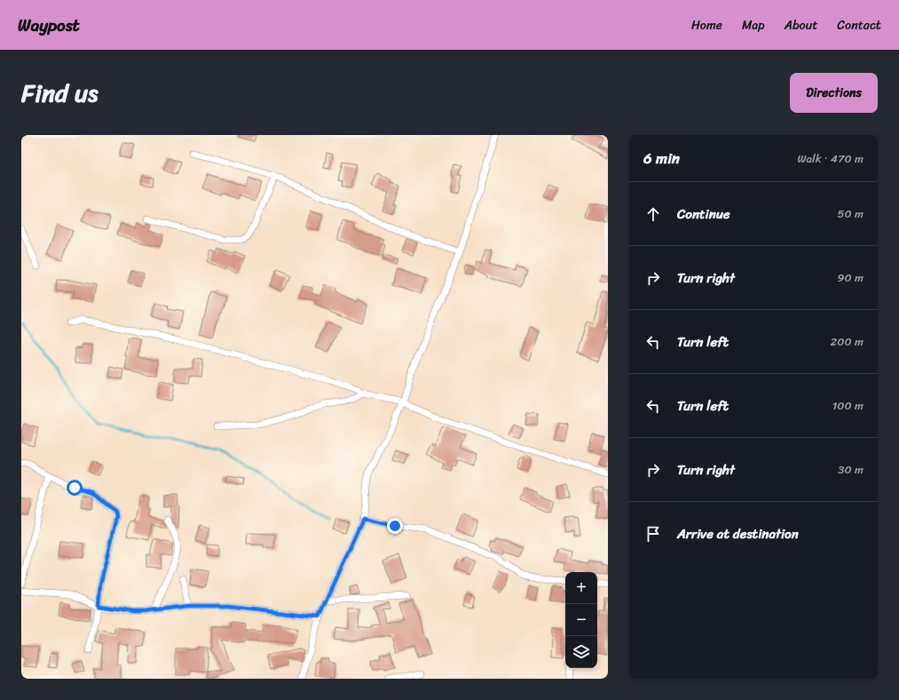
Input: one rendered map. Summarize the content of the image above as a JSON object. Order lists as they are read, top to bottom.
{
  "page": {
    "header": "Waypost",
    "nav": [
      "Home",
      "Map",
      "About",
      "Contact"
    ],
    "title": "Find us",
    "buttons": "Directions",
    "heading": ["6 min", "Walk · 470 m"],
    "list": [
      ["Continue", "50 m"],
      ["Turn right", "90 m"],
      ["Turn left", "200 m"],
      ["Turn left", "100 m"],
      ["Turn right", "30 m"],
      "Arrive at destination"
    ],
    "map_buttons": ["+", "−"]
  }
}
